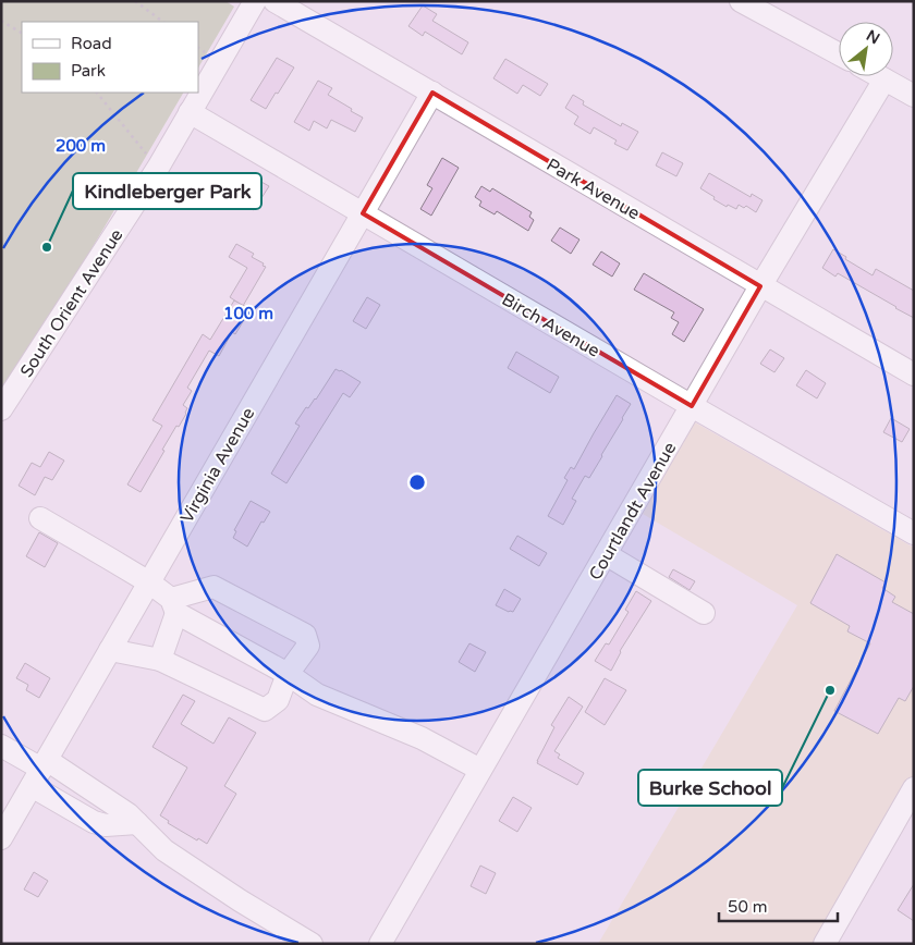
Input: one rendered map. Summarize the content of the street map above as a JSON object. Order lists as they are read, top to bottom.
{
  "streets": {
    "street": [
      "Park Avenue",
      "South Orient Avenue",
      "Birch Avenue",
      "Virginia Avenue",
      "Courtlandt Avenue"
    ]
  },
  "crossings": [
    ["Park Avenue", "Virginia Avenue"],
    ["Park Avenue", "Courtlandt Avenue"],
    ["South Orient Avenue", "Birch Avenue"],
    ["Birch Avenue", "Virginia Avenue"],
    ["Birch Avenue", "Courtlandt Avenue"]
  ],
  "places": ["Kindleberger Park", "Burke School"],
  "legend": ["Road", "Park"],
  "scale_bar": "50 m",
  "north": "top right",
  "rings": ["200 m", "100 m"]
}
